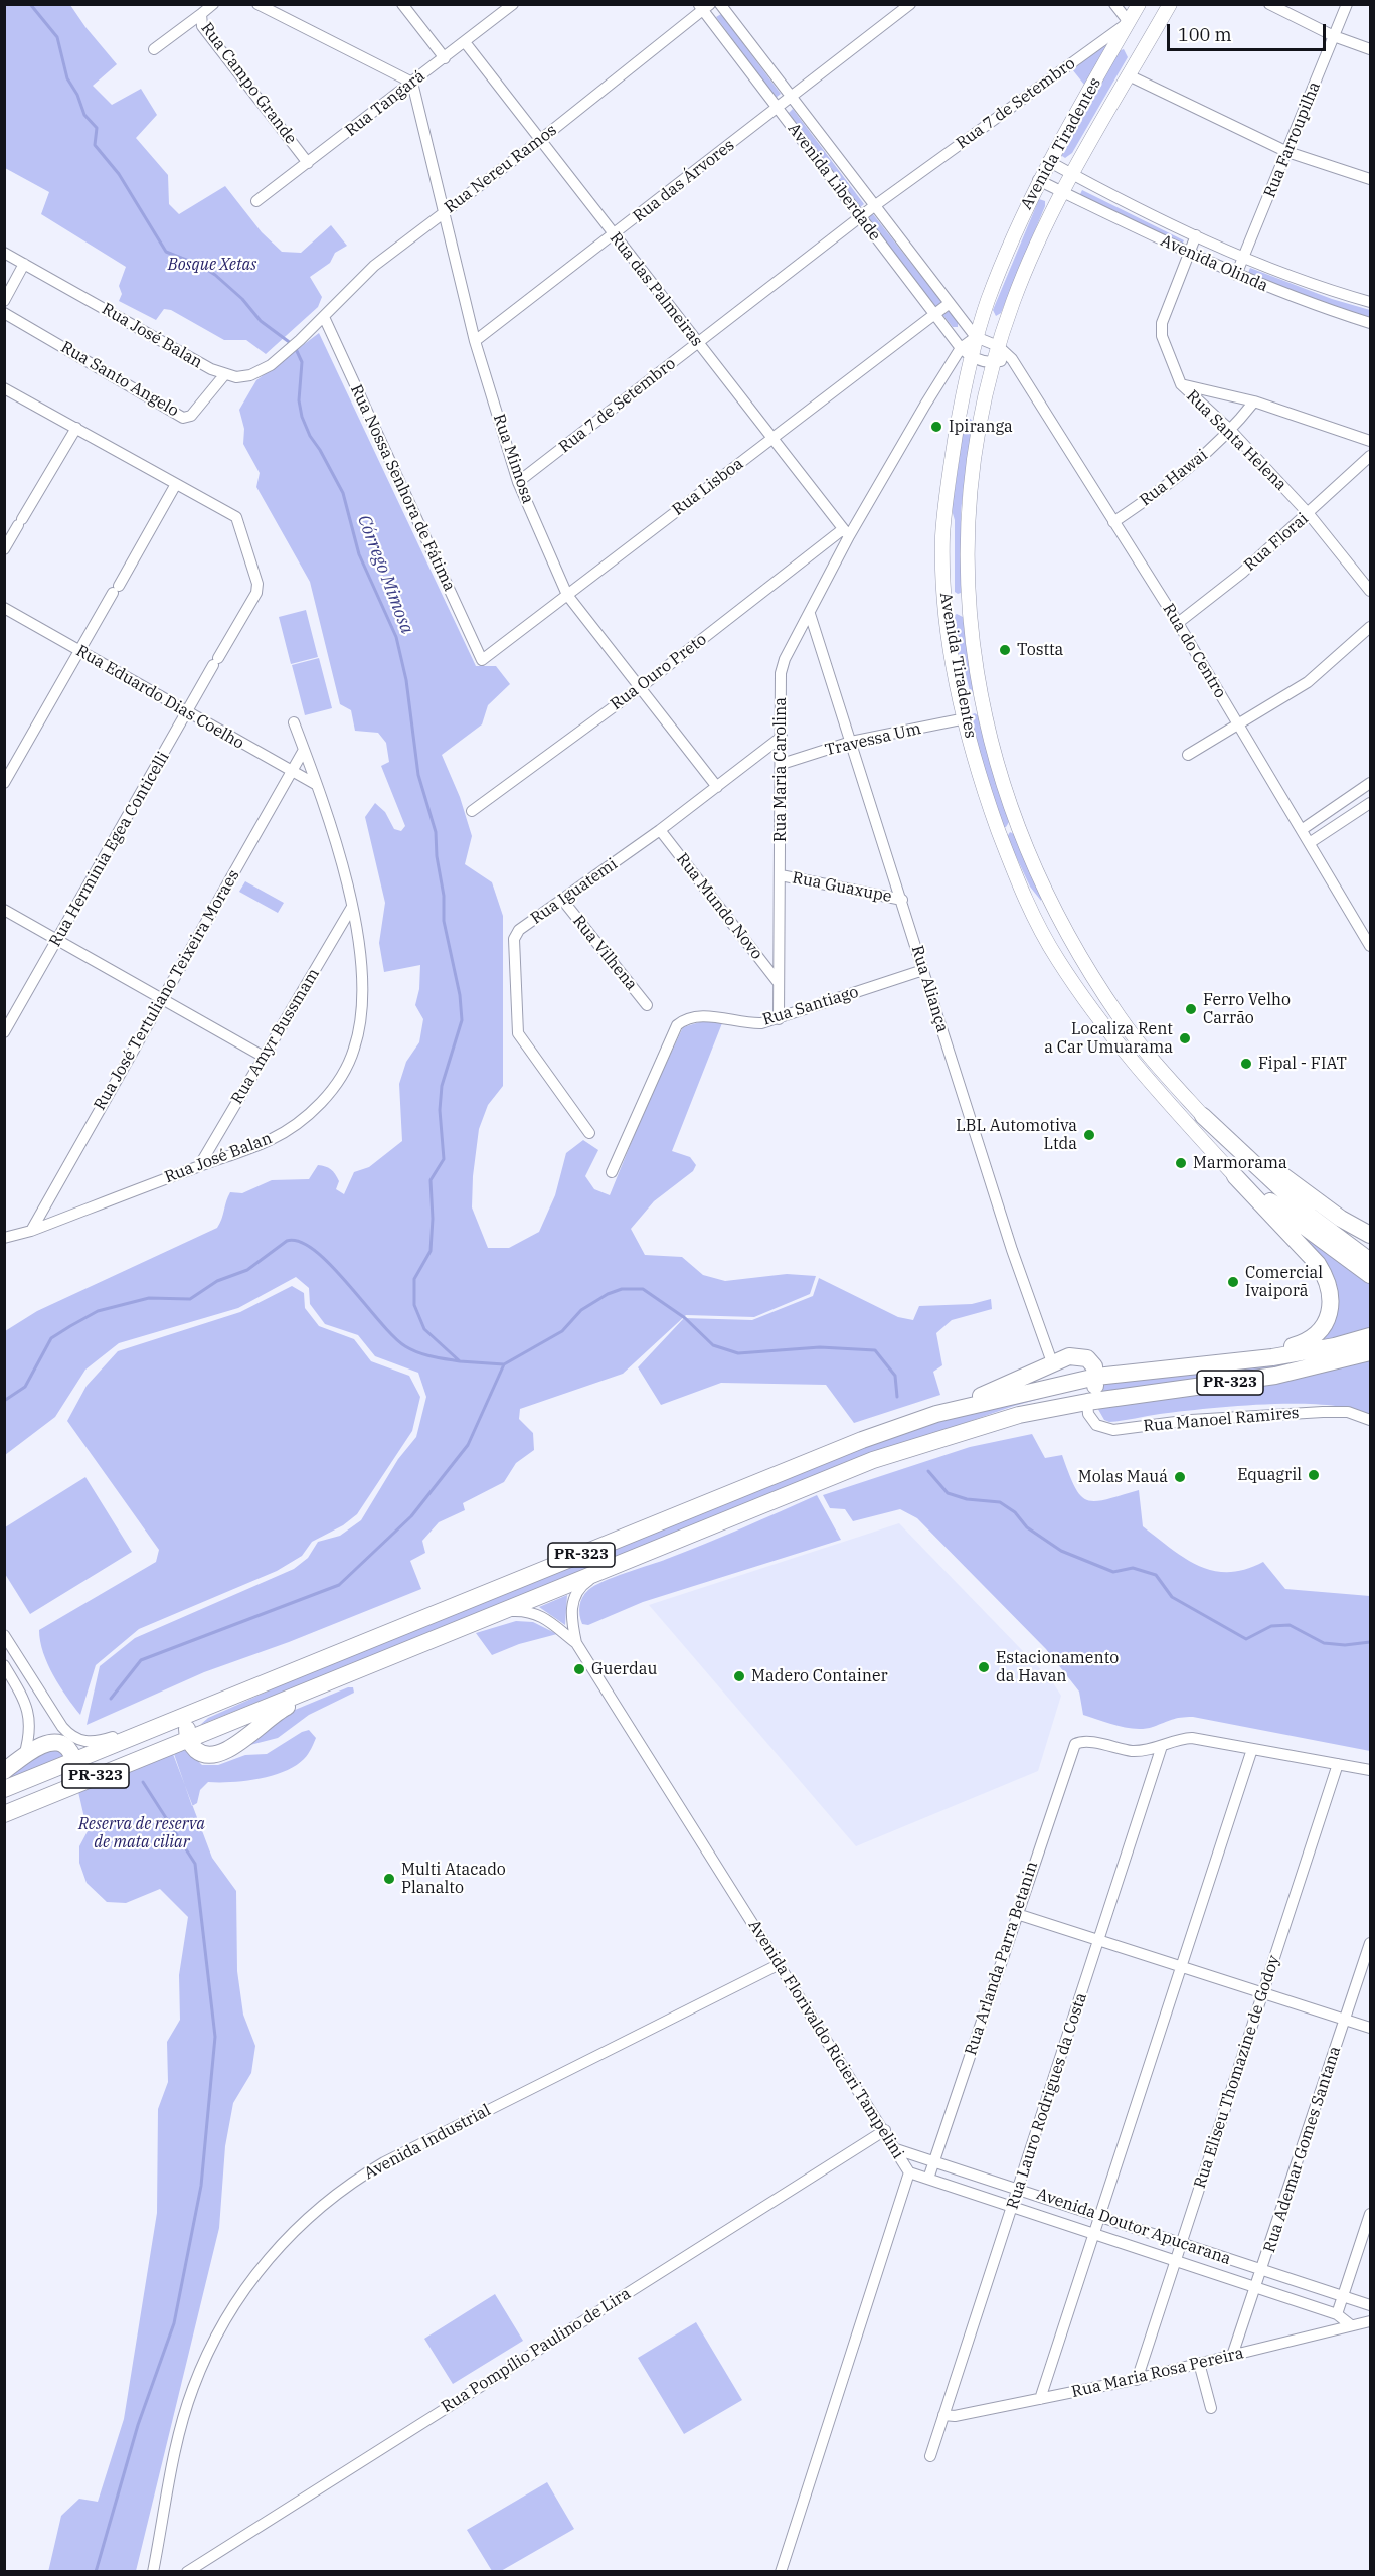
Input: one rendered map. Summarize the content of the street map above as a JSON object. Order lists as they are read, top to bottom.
{
  "streets": {
    "highway": ["PR-323"],
    "main road": ["Avenida Tiradentes"],
    "street": [
      "Rua Campo Grande",
      "Rua Tangará",
      "Rua 7 de Setembro",
      "Rua Farroupilha",
      "Rua Nereu Ramos",
      "Rua das Árvores",
      "Avenida Liberdade",
      "Avenida Olinda",
      "Rua das Palmeiras",
      "Rua José Balan",
      "Rua Santo Angelo",
      "Rua Santa Helena",
      "Rua Mimosa",
      "Rua Hawai",
      "Rua Lisboa",
      "Rua Nossa Senhora de Fátima",
      "Rua Florai",
      "Rua do Centro",
      "Rua Ouro Preto",
      "Rua Eduardo Dias Coelho",
      "Travessa Um",
      "Rua Maria Carolina",
      "Rua Herminia Egea Conticelli",
      "Rua Guaxupe",
      "Rua Iguatemi",
      "Rua Mundo Novo",
      "Rua Vilhena",
      "Rua Aliança",
      "Rua José Tertuliano Teixeira Moraes",
      "Rua Santiago",
      "Rua Amyr Bussmam",
      "Rua Manoel Ramires",
      "Rua Arlanda Parra Betanin",
      "Avenida Florivaldo Ricieri Tampelini",
      "Rua Eliseu Thomazine de Godoy",
      "Rua Lauro Rodrigues da Costa",
      "Avenida Industrial",
      "Rua Ademar Gomes Santana",
      "Avenida Doutor Apucarana",
      "Rua Pompílio Paulino de Lira",
      "Rua Maria Rosa Pereira"
    ]
  },
  "crossings": [
    ["Rua Campo Grande", "Rua Tangará"],
    ["Rua Tangará", "Rua das Palmeiras"],
    ["Rua Tangará", "Rua Mimosa"],
    ["Rua 7 de Setembro", "Avenida Tiradentes"],
    ["Rua 7 de Setembro", "Avenida Liberdade"],
    ["Rua 7 de Setembro", "Rua das Palmeiras"],
    ["Rua 7 de Setembro", "Rua Mimosa"],
    ["Rua Farroupilha", "Avenida Olinda"],
    ["Avenida Tiradentes", "Avenida Liberdade"],
    ["Avenida Tiradentes", "Avenida Olinda"],
    ["Avenida Tiradentes", "Rua do Centro"],
    ["Avenida Tiradentes", "Travessa Um"],
    ["Avenida Tiradentes", "Rua Maria Carolina"],
    ["Rua Nereu Ramos", "Avenida Liberdade"],
    ["Rua Nereu Ramos", "Rua das Palmeiras"],
    ["Rua Nereu Ramos", "Rua José Balan"],
    ["Rua Nereu Ramos", "Rua Santo Angelo"],
    ["Rua Nereu Ramos", "Rua Mimosa"],
    ["Rua Nereu Ramos", "Rua Nossa Senhora de Fátima"],
    ["Rua das Árvores", "Avenida Liberdade"],
    ["Rua das Árvores", "Rua das Palmeiras"],
    ["Rua das Árvores", "Rua Mimosa"],
    ["Avenida Liberdade", "Rua Lisboa"],
    ["Avenida Liberdade", "Rua Maria Carolina"],
    ["Avenida Olinda", "Rua Santa Helena"],
    ["Rua das Palmeiras", "Rua Lisboa"],
    ["Rua das Palmeiras", "Rua Ouro Preto"],
    ["Rua das Palmeiras", "Rua Maria Carolina"],
    ["Rua José Balan", "Rua Santo Angelo"],
    ["Rua José Balan", "Rua Eduardo Dias Coelho"],
    ["Rua José Balan", "Rua José Tertuliano Teixeira Moraes"],
    ["Rua José Balan", "Rua Amyr Bussmam"],
    ["Rua Santa Helena", "Rua Hawai"],
    ["Rua Santa Helena", "Rua Florai"],
    ["Rua Mimosa", "Rua Lisboa"],
    ["Rua Mimosa", "Rua Ouro Preto"],
    ["Rua Mimosa", "Rua Iguatemi"],
    ["Rua Hawai", "Rua do Centro"],
    ["Rua Lisboa", "Rua Nossa Senhora de Fátima"],
    ["Rua Florai", "Rua do Centro"],
    ["Rua Ouro Preto", "Rua Maria Carolina"],
    ["Rua Eduardo Dias Coelho", "Rua Herminia Egea Conticelli"],
    ["Rua Eduardo Dias Coelho", "Rua José Tertuliano Teixeira Moraes"],
    ["Travessa Um", "Rua Maria Carolina"],
    ["Travessa Um", "Rua Aliança"],
    ["Rua Maria Carolina", "Rua Guaxupe"],
    ["Rua Maria Carolina", "Rua Iguatemi"],
    ["Rua Maria Carolina", "Rua Mundo Novo"],
    ["Rua Maria Carolina", "Rua Aliança"],
    ["Rua Maria Carolina", "Rua Santiago"],
    ["Rua Guaxupe", "Rua Aliança"],
    ["Rua Iguatemi", "Rua Mundo Novo"],
    ["Rua Iguatemi", "Rua Vilhena"],
    ["Rua Aliança", "Rua Santiago"],
    ["PR-323", "Rua Manoel Ramires"],
    ["PR-323", "Avenida Florivaldo Ricieri Tampelini"],
    ["Rua Arlanda Parra Betanin", "Rua Lauro Rodrigues da Costa"],
    ["Rua Arlanda Parra Betanin", "Avenida Doutor Apucarana"],
    ["Avenida Florivaldo Ricieri Tampelini", "Avenida Industrial"],
    ["Avenida Florivaldo Ricieri Tampelini", "Avenida Doutor Apucarana"],
    ["Avenida Florivaldo Ricieri Tampelini", "Rua Pompílio Paulino de Lira"],
    ["Rua Eliseu Thomazine de Godoy", "Avenida Doutor Apucarana"],
    ["Rua Eliseu Thomazine de Godoy", "Rua Maria Rosa Pereira"],
    ["Rua Lauro Rodrigues da Costa", "Avenida Doutor Apucarana"],
    ["Rua Lauro Rodrigues da Costa", "Rua Maria Rosa Pereira"],
    ["Rua Ademar Gomes Santana", "Avenida Doutor Apucarana"],
    ["Rua Ademar Gomes Santana", "Rua Maria Rosa Pereira"],
    ["Avenida Doutor Apucarana", "Rua Maria Rosa Pereira"]
  ],
  "water": ["Córrego Mimosa"],
  "parks": ["Bosque Xetas", "Reserva de reserva de mata ciliar"],
  "places": [
    "Ipiranga",
    "Tostta",
    "Ferro Velho Carrão",
    "Localiza Rent a Car Umuarama",
    "Fipal - FIAT",
    "LBL Automotiva Ltda",
    "Marmorama",
    "Comercial Ivaiporã",
    "Equagril",
    "Molas Mauá",
    "Estacionamento da Havan",
    "Guerdau",
    "Madero Container",
    "Multi Atacado Planalto"
  ],
  "scale_bar": "100 m"
}
